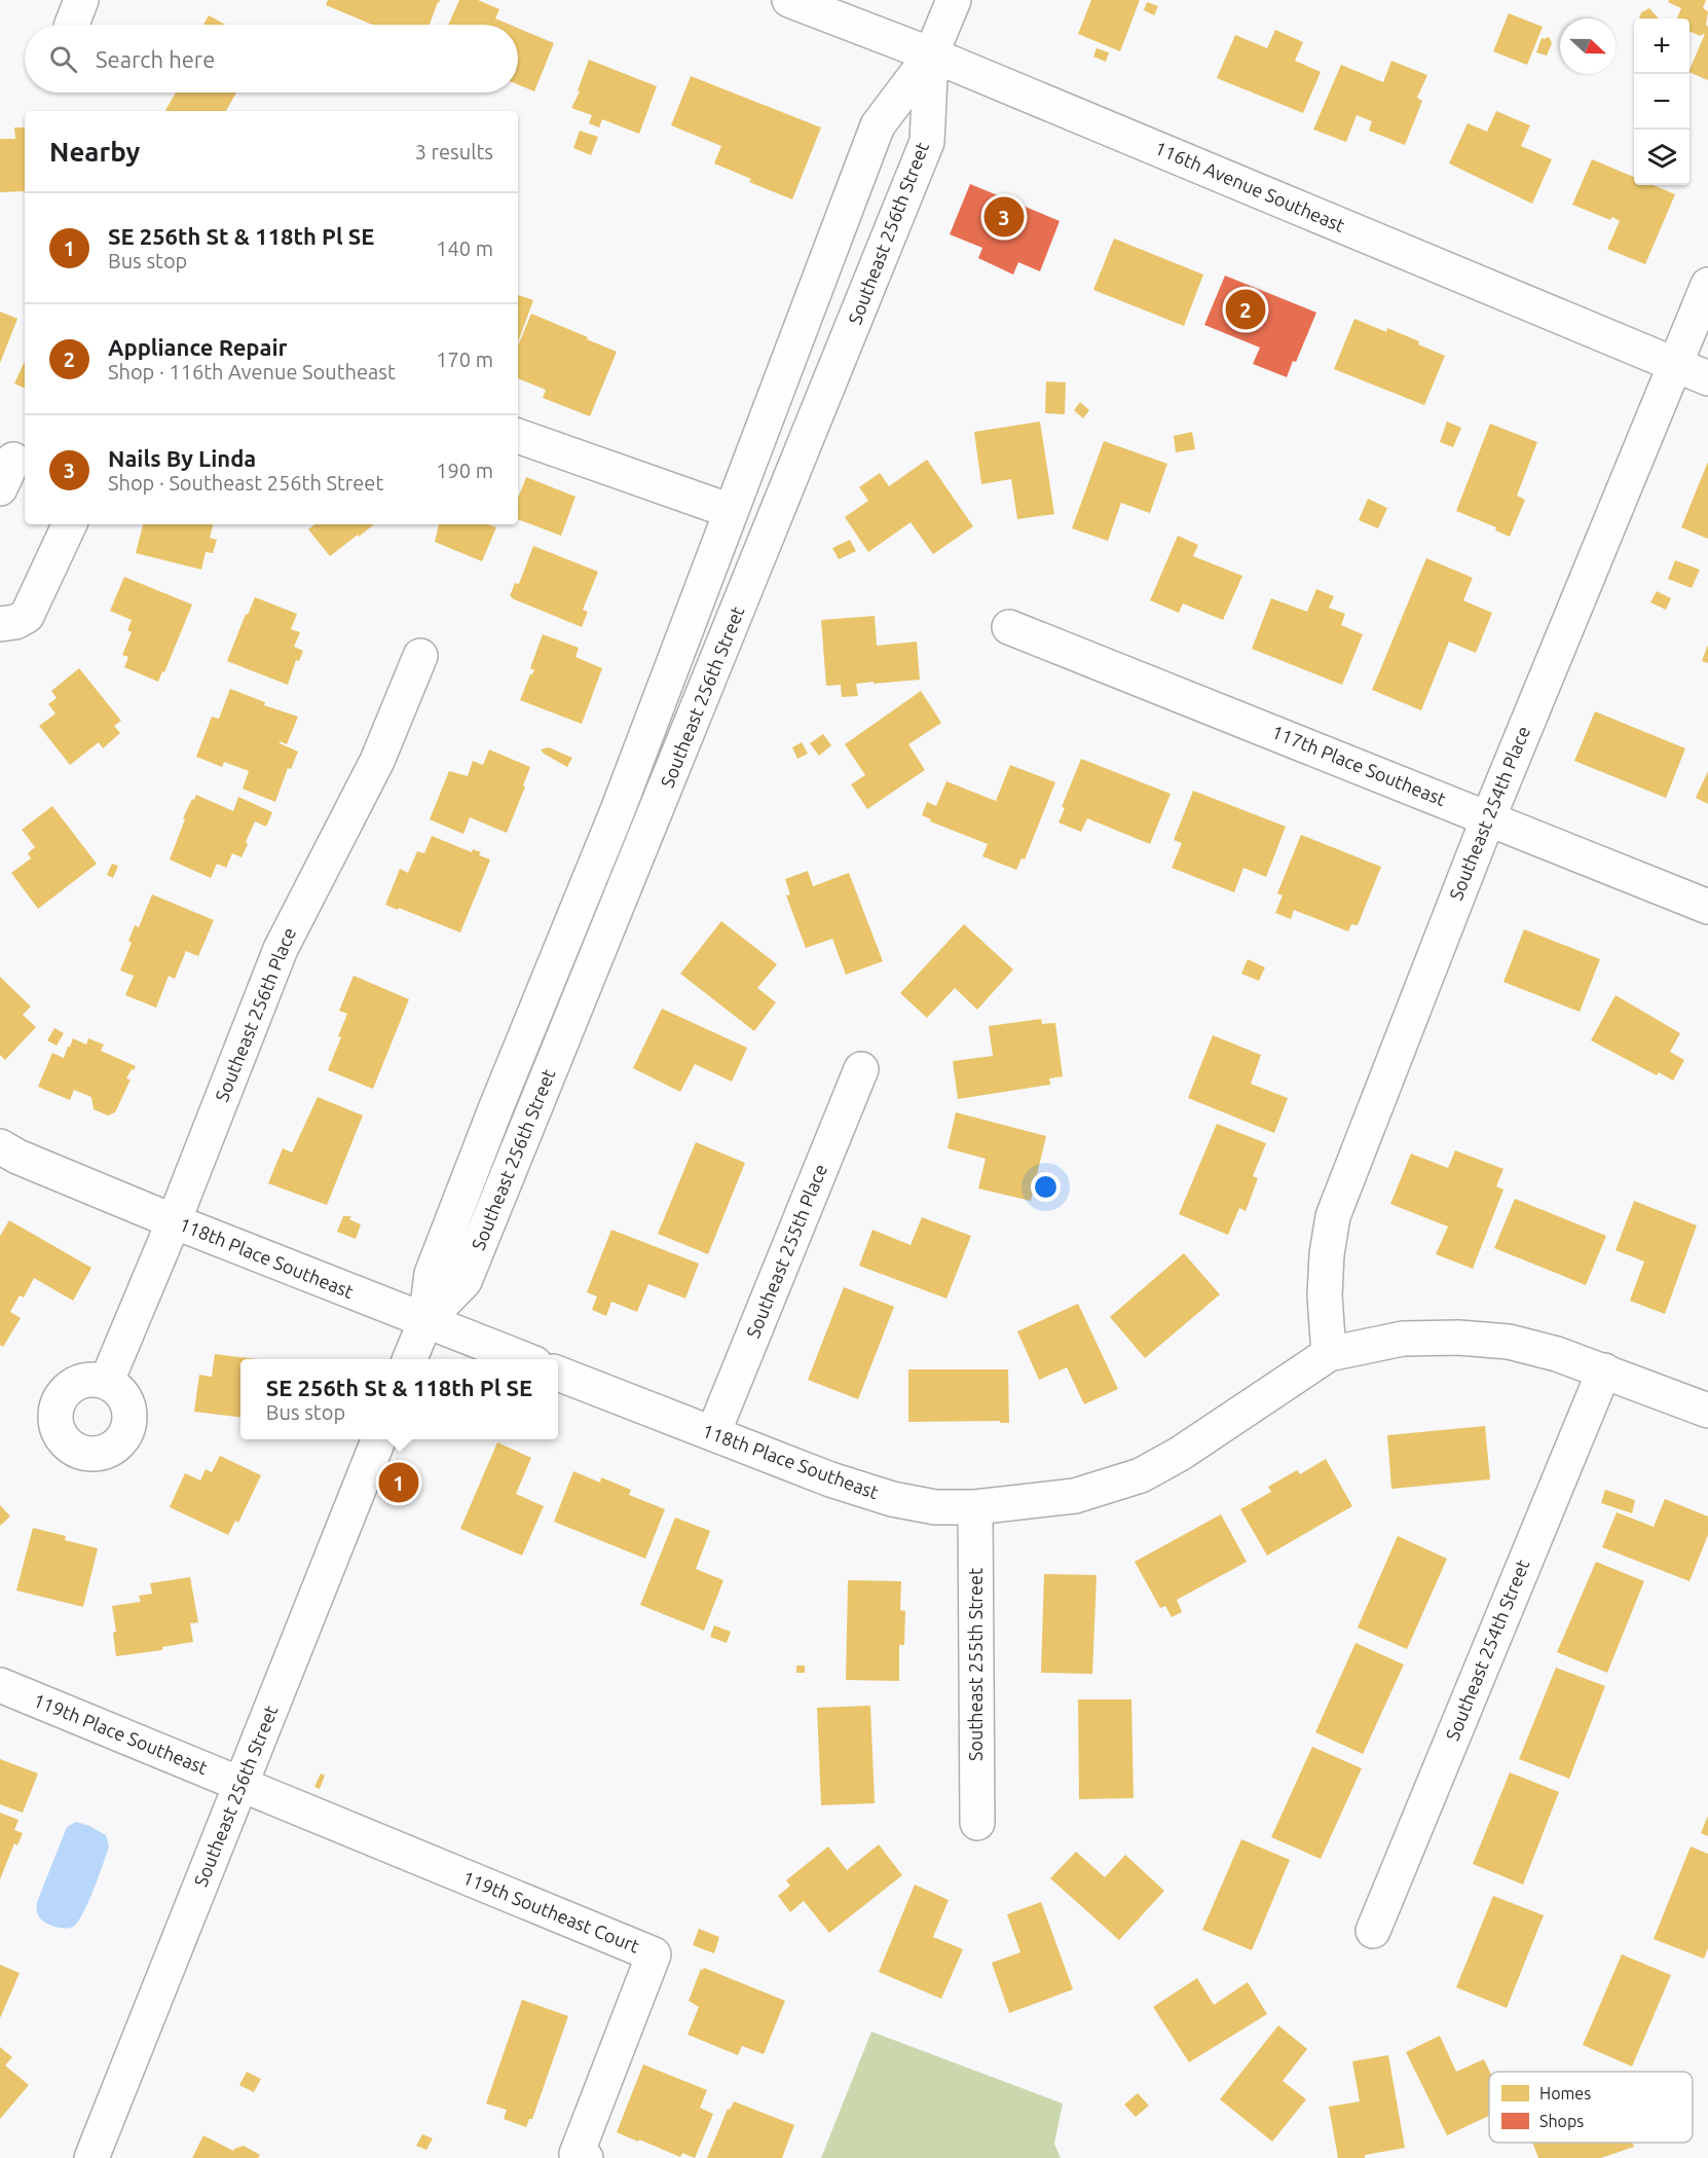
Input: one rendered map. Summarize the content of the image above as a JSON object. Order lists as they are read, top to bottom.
{
  "streets": {
    "street": [
      "116th Avenue Southeast",
      "Southeast 256th Street",
      "117th Place Southeast",
      "Southeast 254th Place",
      "Southeast 256th Place",
      "Southeast 255th Place",
      "118th Place Southeast",
      "Southeast 254th Street",
      "Southeast 255th Street",
      "119th Place Southeast",
      "119th Southeast Court"
    ]
  },
  "crossings": [
    ["116th Avenue Southeast", "Southeast 256th Street"],
    ["116th Avenue Southeast", "Southeast 254th Place"],
    ["Southeast 256th Street", "118th Place Southeast"],
    ["Southeast 256th Street", "119th Place Southeast"],
    ["Southeast 256th Street", "119th Southeast Court"],
    ["117th Place Southeast", "Southeast 254th Place"],
    ["Southeast 254th Place", "118th Place Southeast"],
    ["Southeast 256th Place", "118th Place Southeast"],
    ["Southeast 255th Place", "118th Place Southeast"],
    ["118th Place Southeast", "Southeast 255th Street"],
    ["119th Place Southeast", "119th Southeast Court"]
  ],
  "legend": ["Homes", "Shops"],
  "north": "right",
  "page": {
    "map_buttons": ["+", "−"],
    "search": "Search here",
    "heading": ["Nearby", "3 results"],
    "list": [
      {
        "mark": "1",
        "name": "SE 256th St & 118th Pl SE",
        "note": "Bus stop",
        "value": "140 m"
      },
      {
        "mark": "2",
        "name": "Appliance Repair",
        "note": "Shop · 116th Avenue Southeast",
        "value": "170 m"
      },
      {
        "mark": "3",
        "name": "Nails By Linda",
        "note": "Shop · Southeast 256th Street",
        "value": "190 m"
      }
    ],
    "pins": ["3", "2", "1"],
    "popup": ["SE 256th St & 118th Pl SE", "Bus stop"]
  }
}
